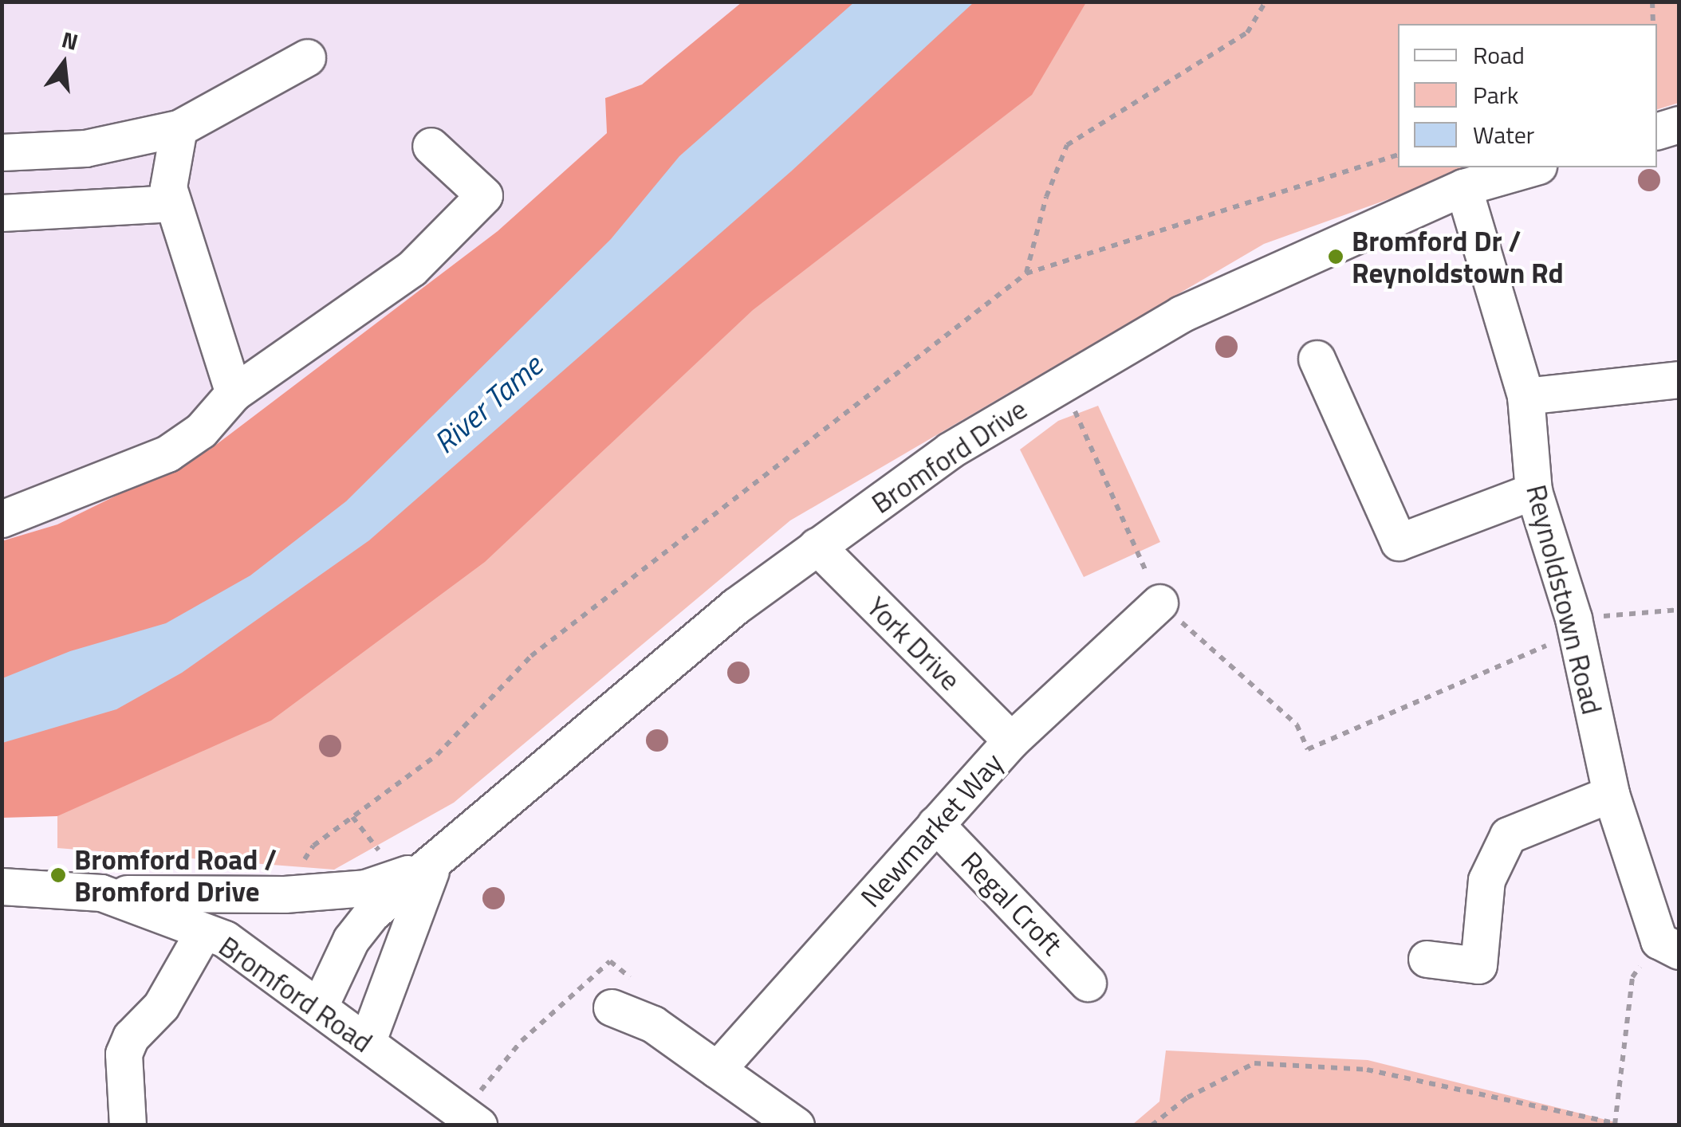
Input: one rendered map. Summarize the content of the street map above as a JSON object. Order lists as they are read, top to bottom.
{
  "streets": {
    "street": [
      "Bromford Drive",
      "Reynoldstown Road",
      "York Drive",
      "Newmarket Way",
      "Regal Croft",
      "Bromford Road"
    ]
  },
  "crossings": [
    ["Bromford Drive", "Reynoldstown Road"],
    ["Bromford Drive", "York Drive"],
    ["Bromford Drive", "Bromford Road"],
    ["York Drive", "Newmarket Way"],
    ["Newmarket Way", "Regal Croft"]
  ],
  "water": ["River Tame"],
  "places": ["Bromford Dr / Reynoldstown Rd", "Bromford Road / Bromford Drive"],
  "legend": ["Road", "Park", "Water"],
  "north": "top"
}
